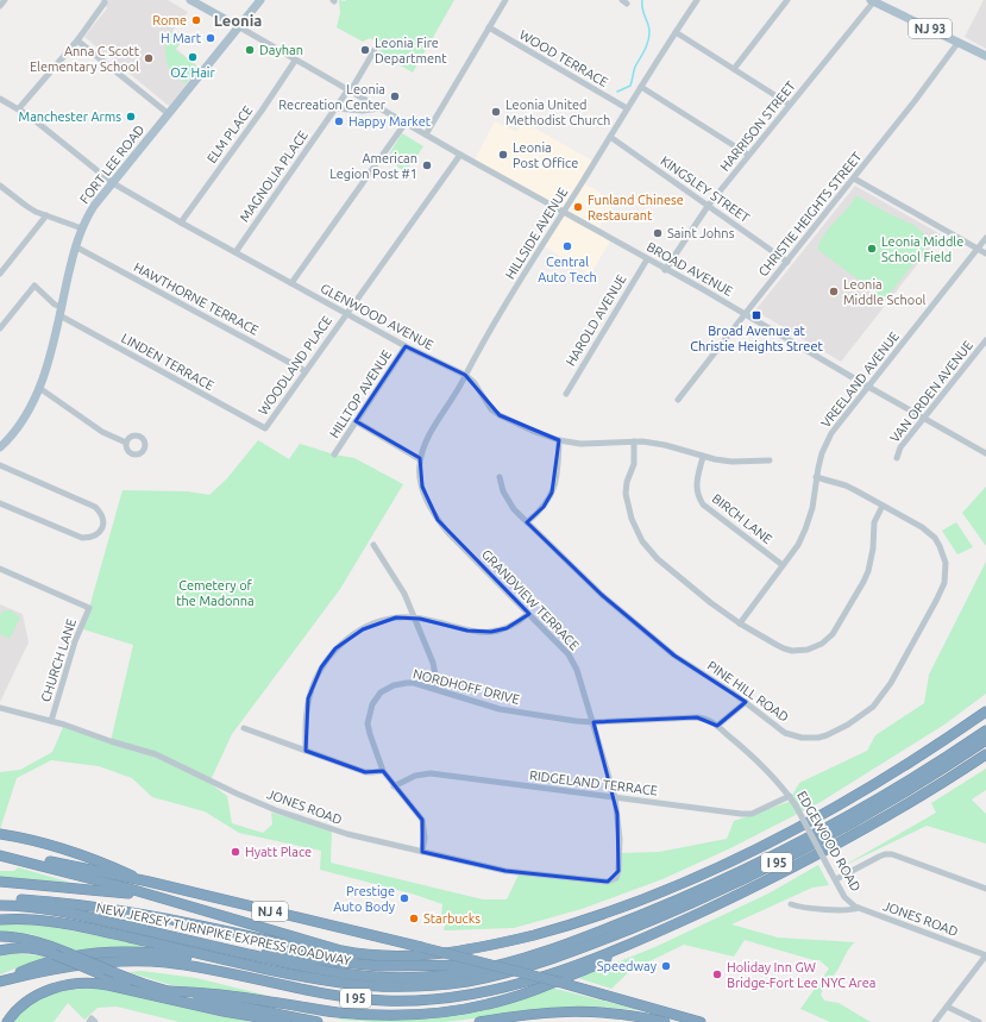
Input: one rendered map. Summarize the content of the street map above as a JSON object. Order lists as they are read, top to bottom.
{
  "streets": {
    "highway": ["I 95", "NJ 4", "NEW JERSEY TURNPIKE EXPRESS ROADWAY"],
    "main road": ["NJ 93", "FORT LEE ROAD", "BROAD AVENUE"],
    "street": [
      "WOOD TERRACE",
      "HARRISON STREET",
      "ELM PLACE",
      "MAGNOLIA PLACE",
      "KINGSLEY STREET",
      "CHRISTIE HEIGHTS STREET",
      "HILLSIDE AVENUE",
      "HAWTHORNE TERRACE",
      "GLENWOOD AVENUE",
      "HAROLD AVENUE",
      "LINDEN TERRACE",
      "WOODLAND PLACE",
      "VREELAND AVENUE",
      "VAN ORDEN AVENUE",
      "HILLTOP AVENUE",
      "BIRCH LANE",
      "GRANDVIEW TERRACE",
      "CHURCH LANE",
      "NORDHOFF DRIVE",
      "PINE HILL ROAD",
      "RIDGELAND TERRACE",
      "JONES ROAD",
      "EDGEWOOD ROAD"
    ]
  },
  "crossings": [
    ["NJ 93", "HARRISON STREET"],
    ["NJ 93", "CHRISTIE HEIGHTS STREET"],
    ["WOOD TERRACE", "HILLSIDE AVENUE"],
    ["HARRISON STREET", "KINGSLEY STREET"],
    ["HARRISON STREET", "BROAD AVENUE"],
    ["ELM PLACE", "BROAD AVENUE"],
    ["ELM PLACE", "GLENWOOD AVENUE"],
    ["FORT LEE ROAD", "BROAD AVENUE"],
    ["FORT LEE ROAD", "HAWTHORNE TERRACE"],
    ["FORT LEE ROAD", "GLENWOOD AVENUE"],
    ["FORT LEE ROAD", "LINDEN TERRACE"],
    ["MAGNOLIA PLACE", "BROAD AVENUE"],
    ["MAGNOLIA PLACE", "GLENWOOD AVENUE"],
    ["KINGSLEY STREET", "CHRISTIE HEIGHTS STREET"],
    ["KINGSLEY STREET", "HILLSIDE AVENUE"],
    ["CHRISTIE HEIGHTS STREET", "BROAD AVENUE"],
    ["HILLSIDE AVENUE", "BROAD AVENUE"],
    ["HILLSIDE AVENUE", "GLENWOOD AVENUE"],
    ["HILLSIDE AVENUE", "GRANDVIEW TERRACE"],
    ["BROAD AVENUE", "HAROLD AVENUE"],
    ["BROAD AVENUE", "WOODLAND PLACE"],
    ["BROAD AVENUE", "VREELAND AVENUE"],
    ["BROAD AVENUE", "VAN ORDEN AVENUE"],
    ["HAWTHORNE TERRACE", "WOODLAND PLACE"],
    ["GLENWOOD AVENUE", "WOODLAND PLACE"],
    ["GLENWOOD AVENUE", "HILLTOP AVENUE"],
    ["GLENWOOD AVENUE", "BIRCH LANE"],
    ["LINDEN TERRACE", "WOODLAND PLACE"],
    ["VREELAND AVENUE", "BIRCH LANE"],
    ["VREELAND AVENUE", "PINE HILL ROAD"],
    ["GRANDVIEW TERRACE", "NORDHOFF DRIVE"],
    ["GRANDVIEW TERRACE", "RIDGELAND TERRACE"],
    ["GRANDVIEW TERRACE", "JONES ROAD"],
    ["CHURCH LANE", "JONES ROAD"],
    ["NORDHOFF DRIVE", "RIDGELAND TERRACE"],
    ["NORDHOFF DRIVE", "JONES ROAD"],
    ["NORDHOFF DRIVE", "EDGEWOOD ROAD"],
    ["RIDGELAND TERRACE", "EDGEWOOD ROAD"],
    ["JONES ROAD", "EDGEWOOD ROAD"]
  ],
  "districts": ["Leonia"],
  "parks": ["Cemetery of the Madonna"],
  "places": {
    "other": [
      "Rome",
      "H Mart",
      "Dayhan",
      "Leonia Fire Department",
      "OZ Hair",
      "Anna C Scott Elementary School",
      "Leonia Recreation Center",
      "Leonia United Methodist Church",
      "Manchester Arms",
      "Happy Market",
      "Leonia Post Office",
      "American Legion Post #1",
      "Funland Chinese Restaurant",
      "Saint Johns",
      "Central Auto Tech",
      "Leonia Middle School Field",
      "Leonia Middle School",
      "Hyatt Place",
      "Prestige Auto Body",
      "Starbucks",
      "Speedway",
      "Holiday Inn GW Bridge-Fort Lee NYC Area"
    ],
    "transit": ["Broad Avenue at Christie Heights Street"]
  }
}
